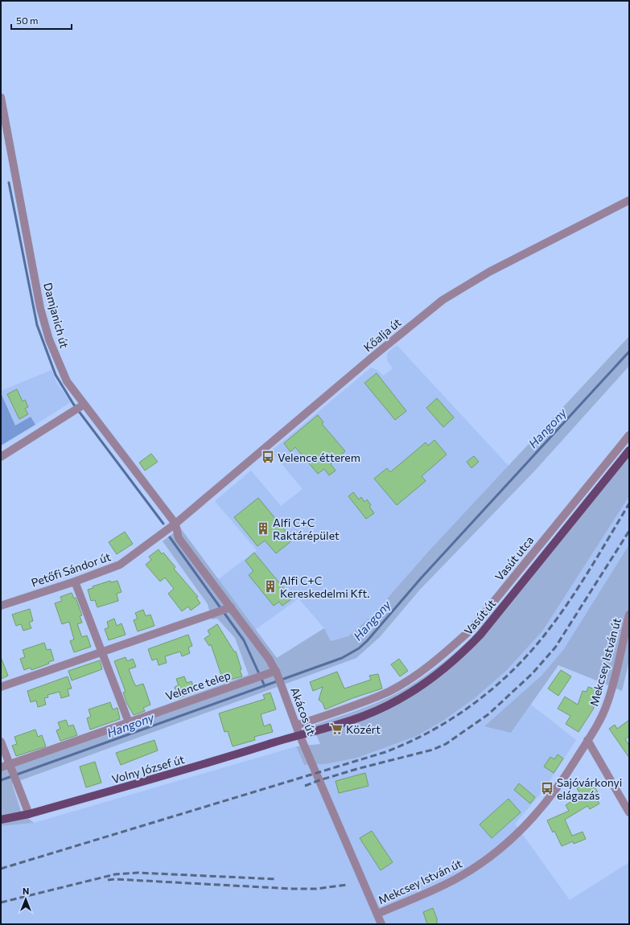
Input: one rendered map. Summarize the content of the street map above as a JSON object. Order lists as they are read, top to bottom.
{
  "streets": {
    "main road": ["Vasút út", "Volny József út"],
    "street": [
      "Damjanich út",
      "Kőalja út",
      "Vasút utca",
      "Petőfi Sándor út",
      "Mekcsey István út",
      "Velence telep",
      "Akácos út"
    ]
  },
  "crossings": [
    ["Damjanich út", "Kőalja út"],
    ["Damjanich út", "Petőfi Sándor út"],
    ["Damjanich út", "Akácos út"],
    ["Kőalja út", "Petőfi Sándor út"],
    ["Kőalja út", "Akácos út"],
    ["Vasút utca", "Akácos út"],
    ["Petőfi Sándor út", "Akácos út"],
    ["Vasút út", "Akácos út"],
    ["Vasút út", "Volny József út"],
    ["Mekcsey István út", "Akácos út"],
    ["Velence telep", "Akácos út"],
    ["Akácos út", "Volny József út"]
  ],
  "water": ["Hangony"],
  "places": {
    "bus stop": ["Velence étterem", "Sajóvárkonyi elágazás"],
    "building": ["Alfi C+C Raktárépület", "Alfi C+C Kereskedelmi Kft."],
    "supermarket": ["Közért"]
  },
  "scale_bar": "50 m",
  "north": "top"
}
